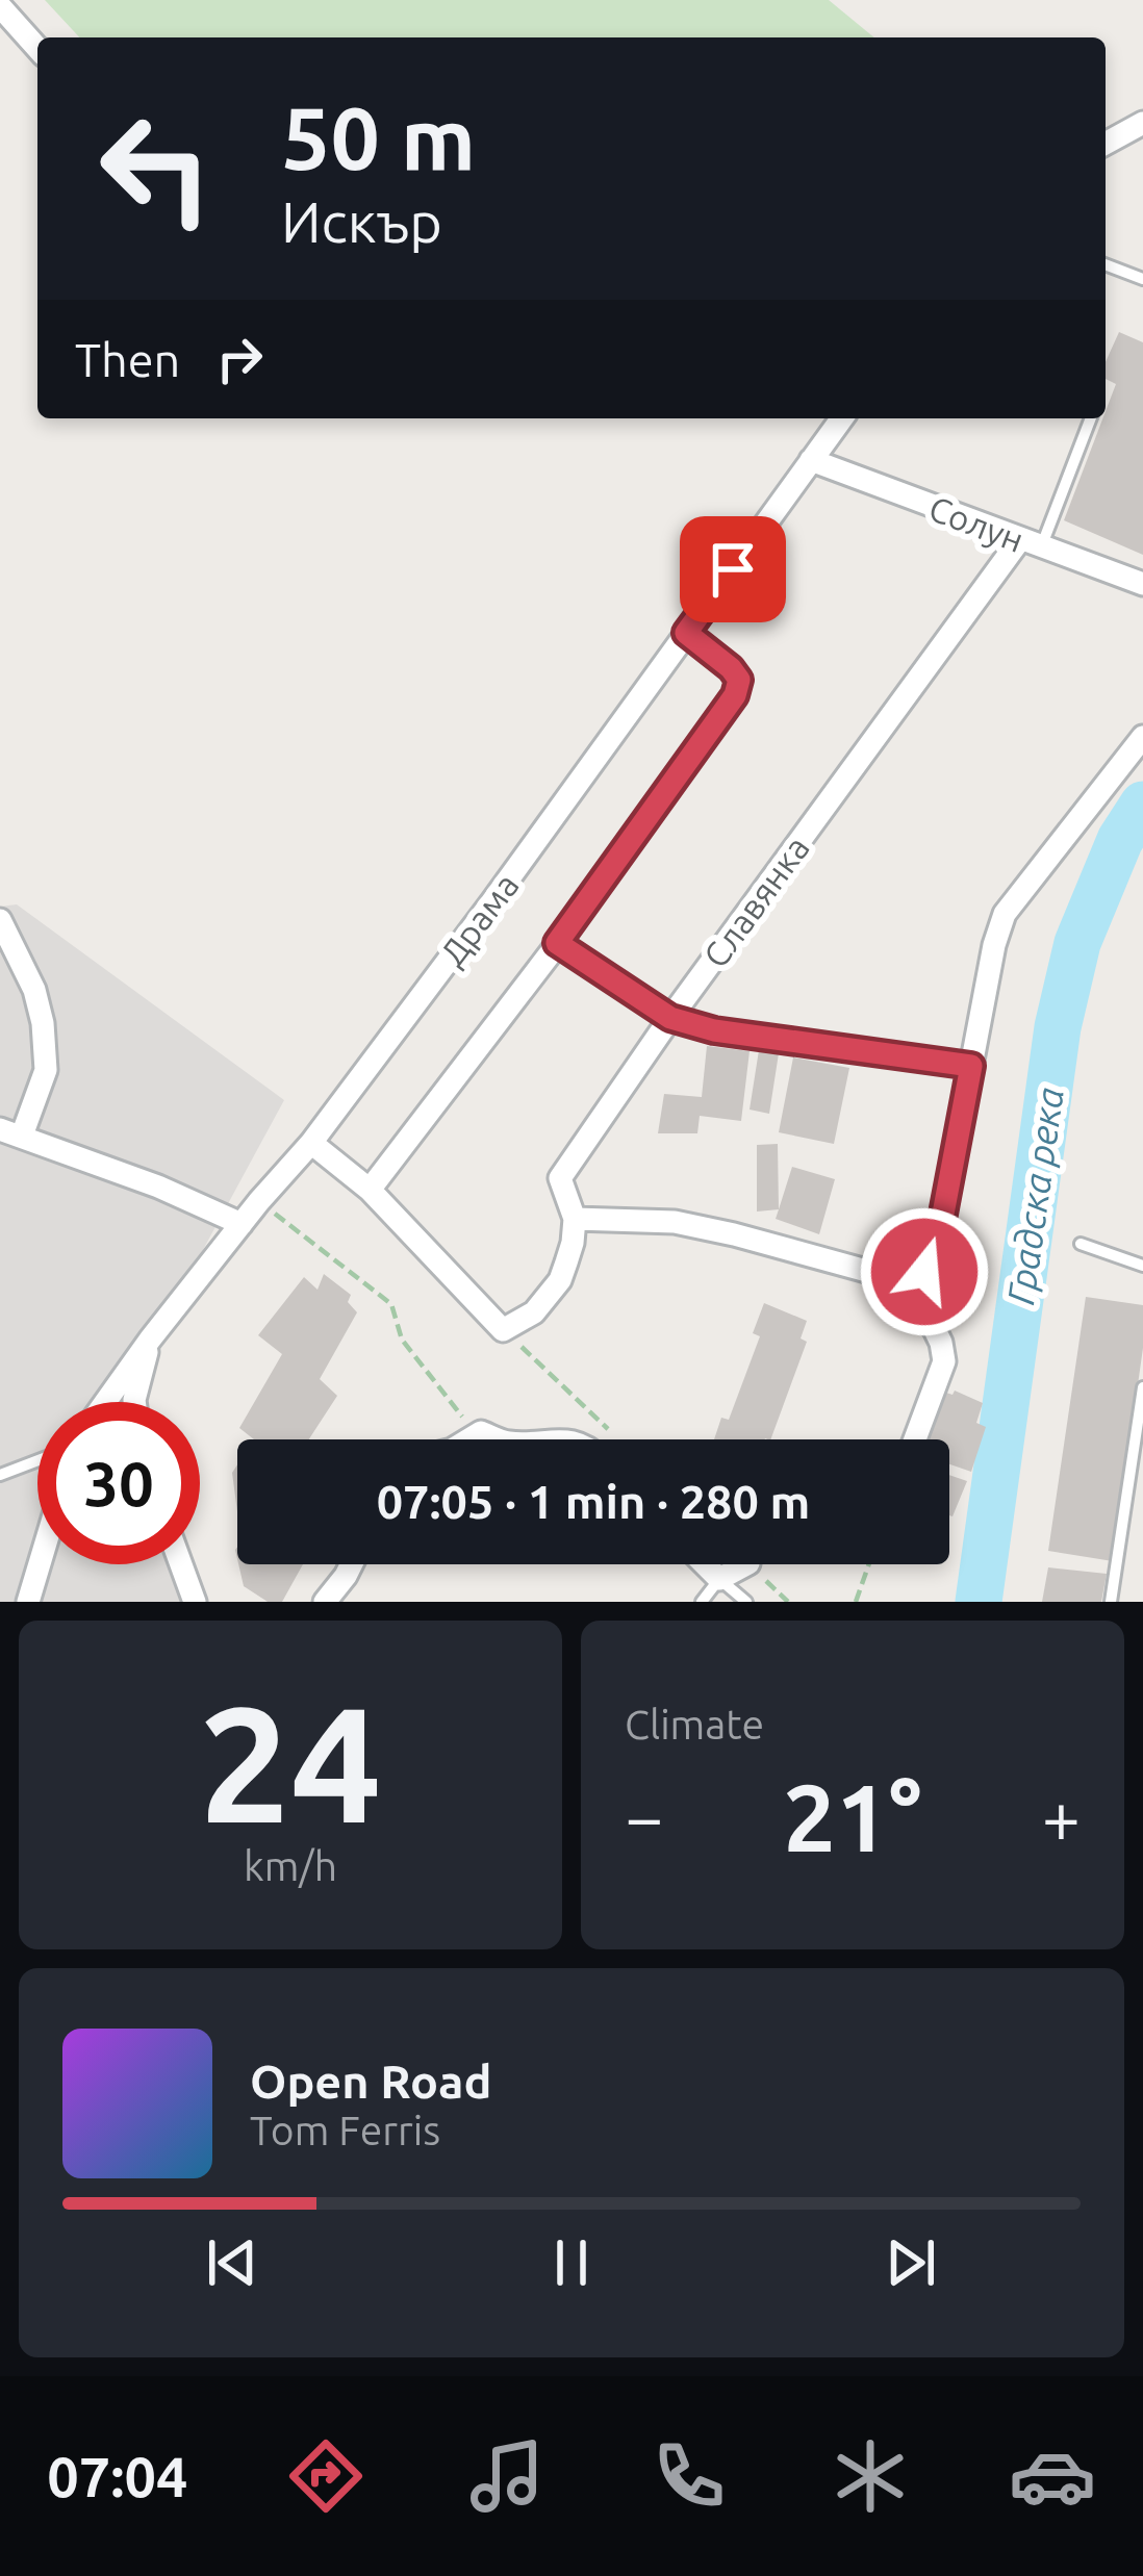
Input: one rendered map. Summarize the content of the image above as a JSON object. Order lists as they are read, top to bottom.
{
  "streets": {
    "street": ["Солун", "Славянка", "Драма"]
  },
  "crossings": [
    ["Солун", "Славянка"],
    ["Солун", "Драма"]
  ],
  "water": ["Градска река"],
  "page": {
    "turn": ["50 m", "Искър"],
    "then": "Then",
    "limit": "30",
    "trip": "07:05 · 1 min · 280 m",
    "tile": [
      ["24", "km/h"],
      "Climate"
    ],
    "heat": ["−", "21°", "+"],
    "song": ["Open Road", "Tom Ferris"],
    "tabs": "07:04"
  }
}
